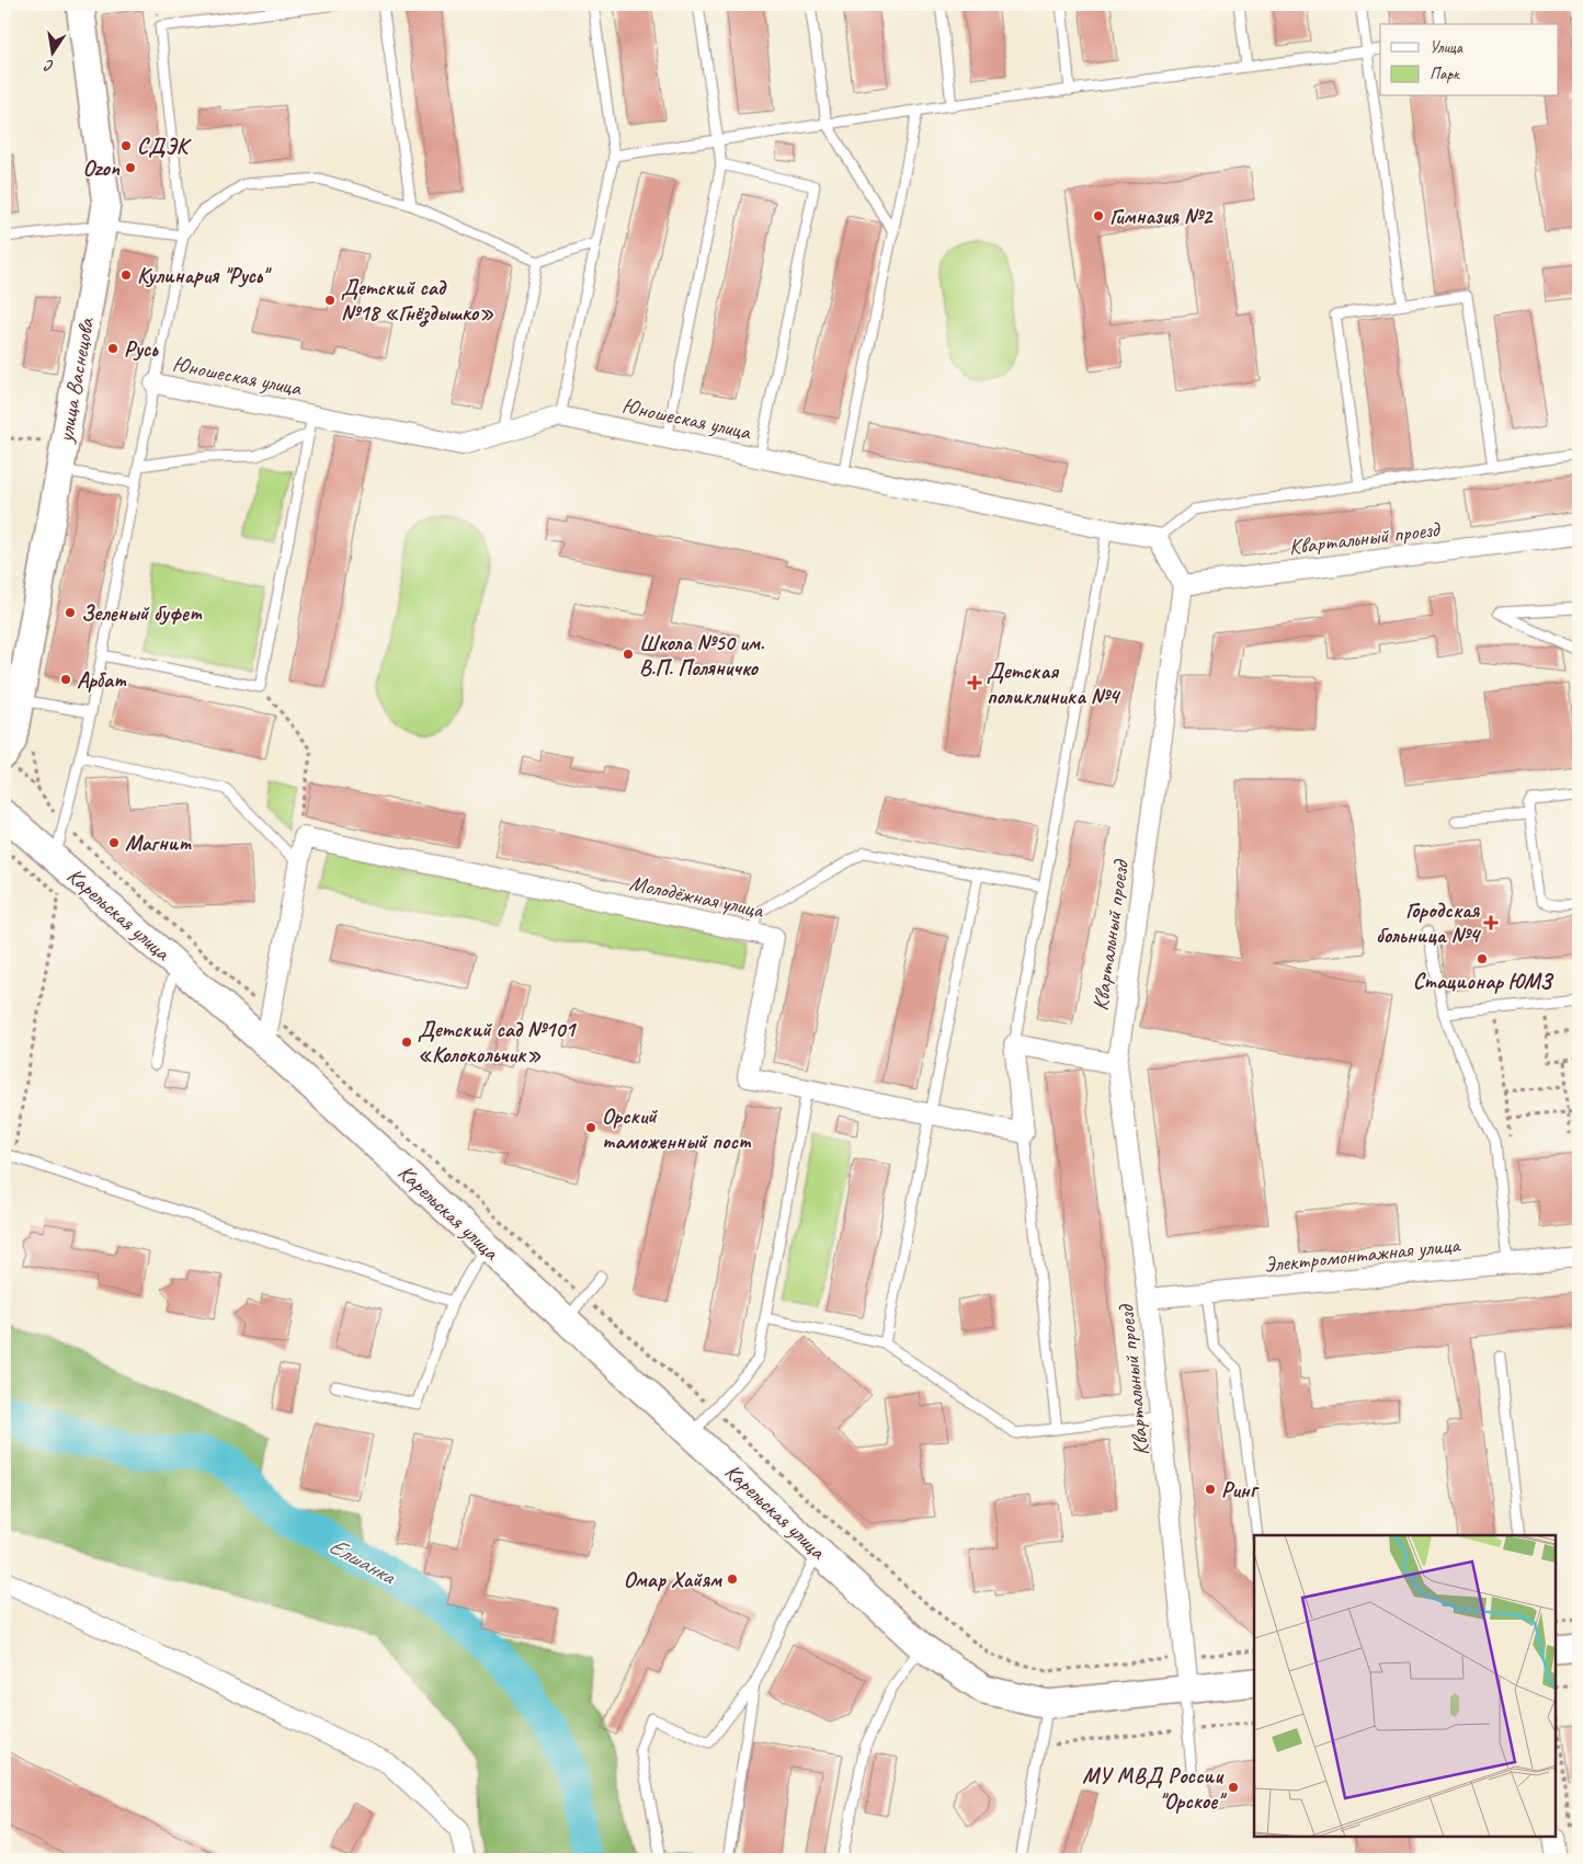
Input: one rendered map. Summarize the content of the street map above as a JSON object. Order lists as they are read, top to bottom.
{
  "streets": {
    "street": [
      "Юношеская улица",
      "улица Васнецова",
      "Квартальный проезд",
      "Молодёжная улица",
      "Карельская улица",
      "Электромонтажная улица"
    ]
  },
  "crossings": [
    ["Квартальный проезд", "Карельская улица"],
    ["Квартальный проезд", "Электромонтажная улица"]
  ],
  "water": ["Елшанка"],
  "places": {
    "other": [
      "СДЭК",
      "Ozon",
      "Гимназия №2",
      "Кулинария \"Русь\"",
      "Детский сад №18 «Гнёздышко»",
      "Русь",
      "Зеленый буфет",
      "Школа №50 им. В.П. Поляничко",
      "Арбат",
      "Магнит",
      "Стационар ЮМЗ",
      "Детский сад №101 «Колокольчик»",
      "Орский таможенный пост",
      "Ринг",
      "Омар Хайям",
      "МУ МВД России \"Орское\""
    ],
    "health": ["Детская поликлиника №4", "Городская больница №4"]
  },
  "legend": ["Улица", "Парк"],
  "north": "bottom"
}
